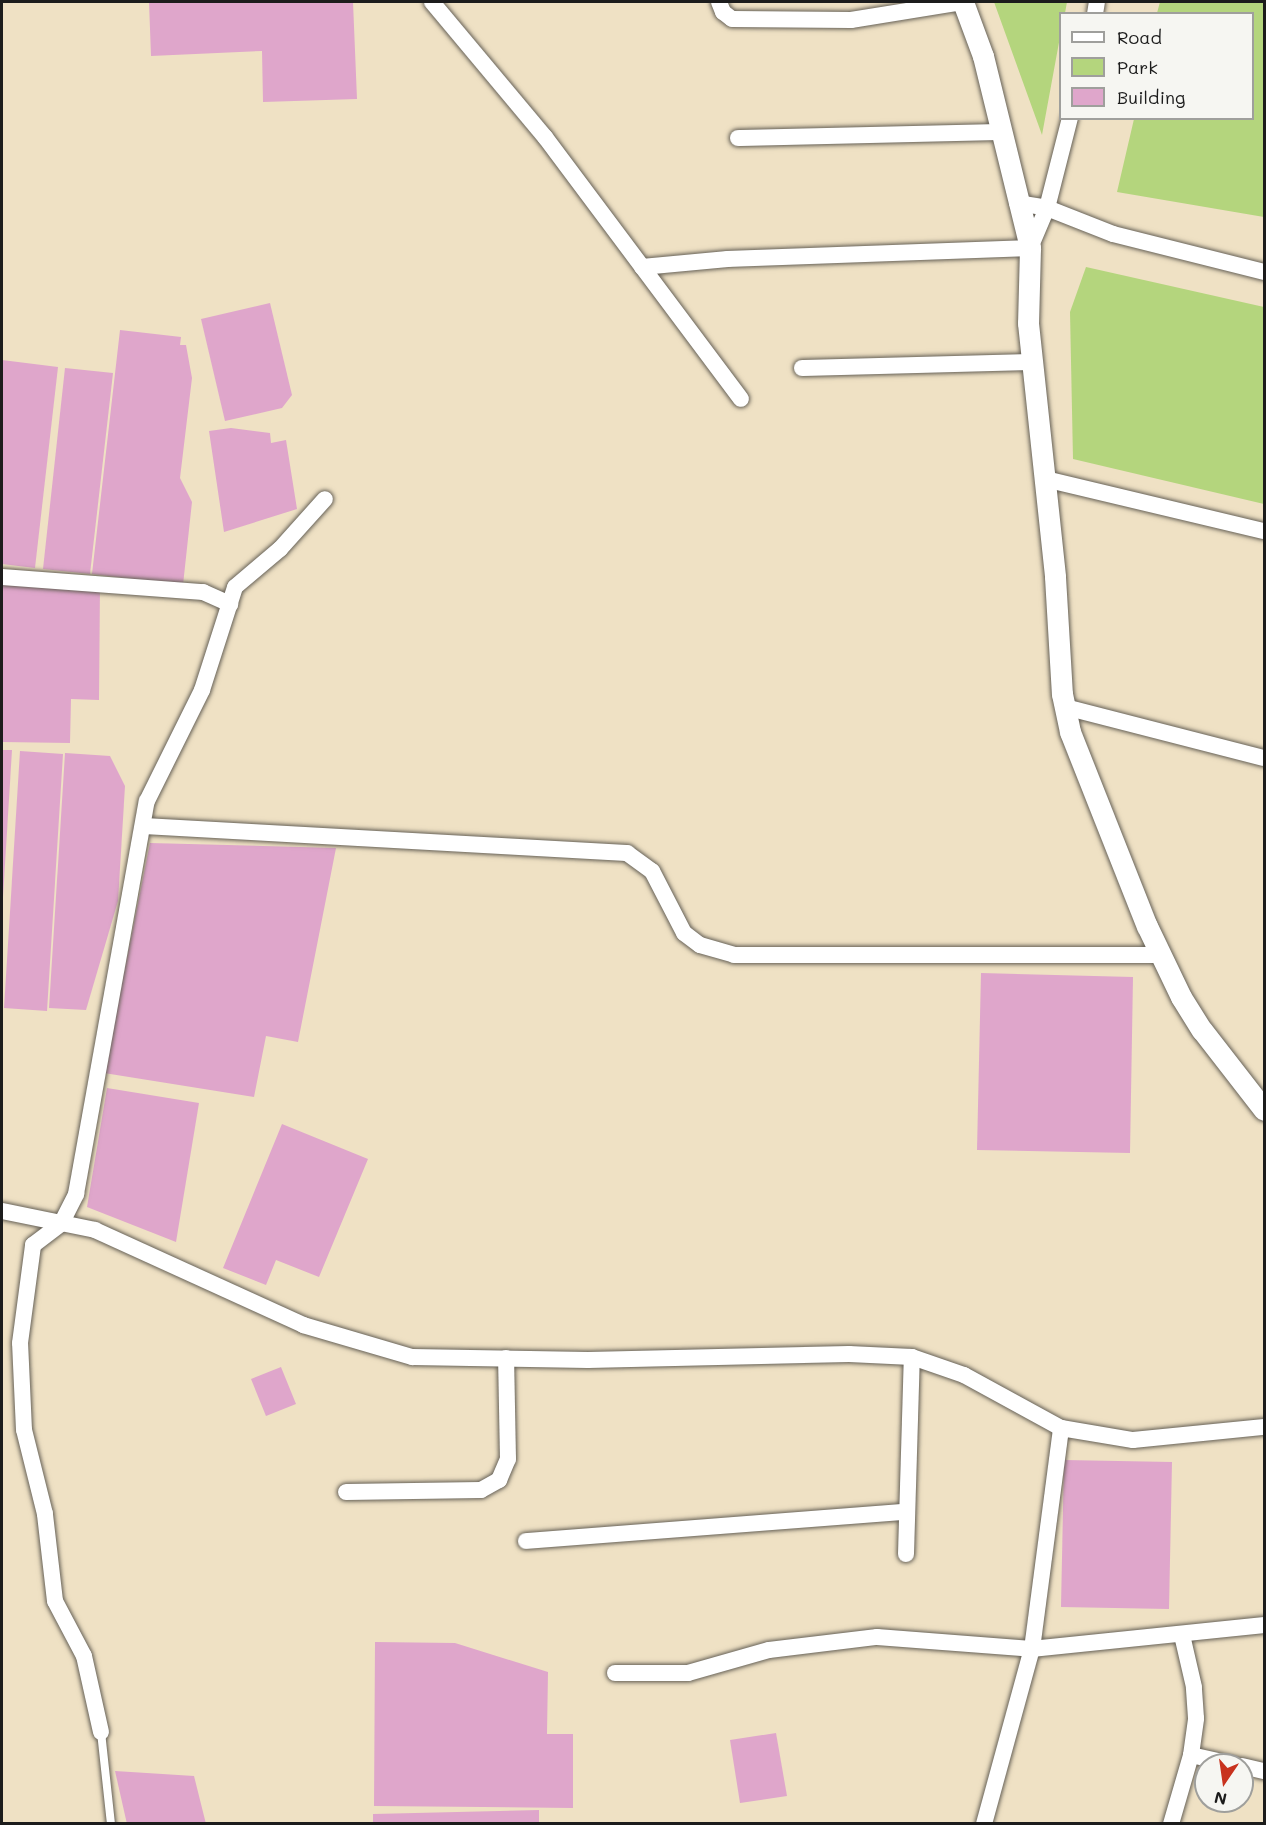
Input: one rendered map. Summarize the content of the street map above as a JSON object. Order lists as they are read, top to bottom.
{
  "legend": ["Road", "Park", "Building"],
  "north": "bottom"
}
